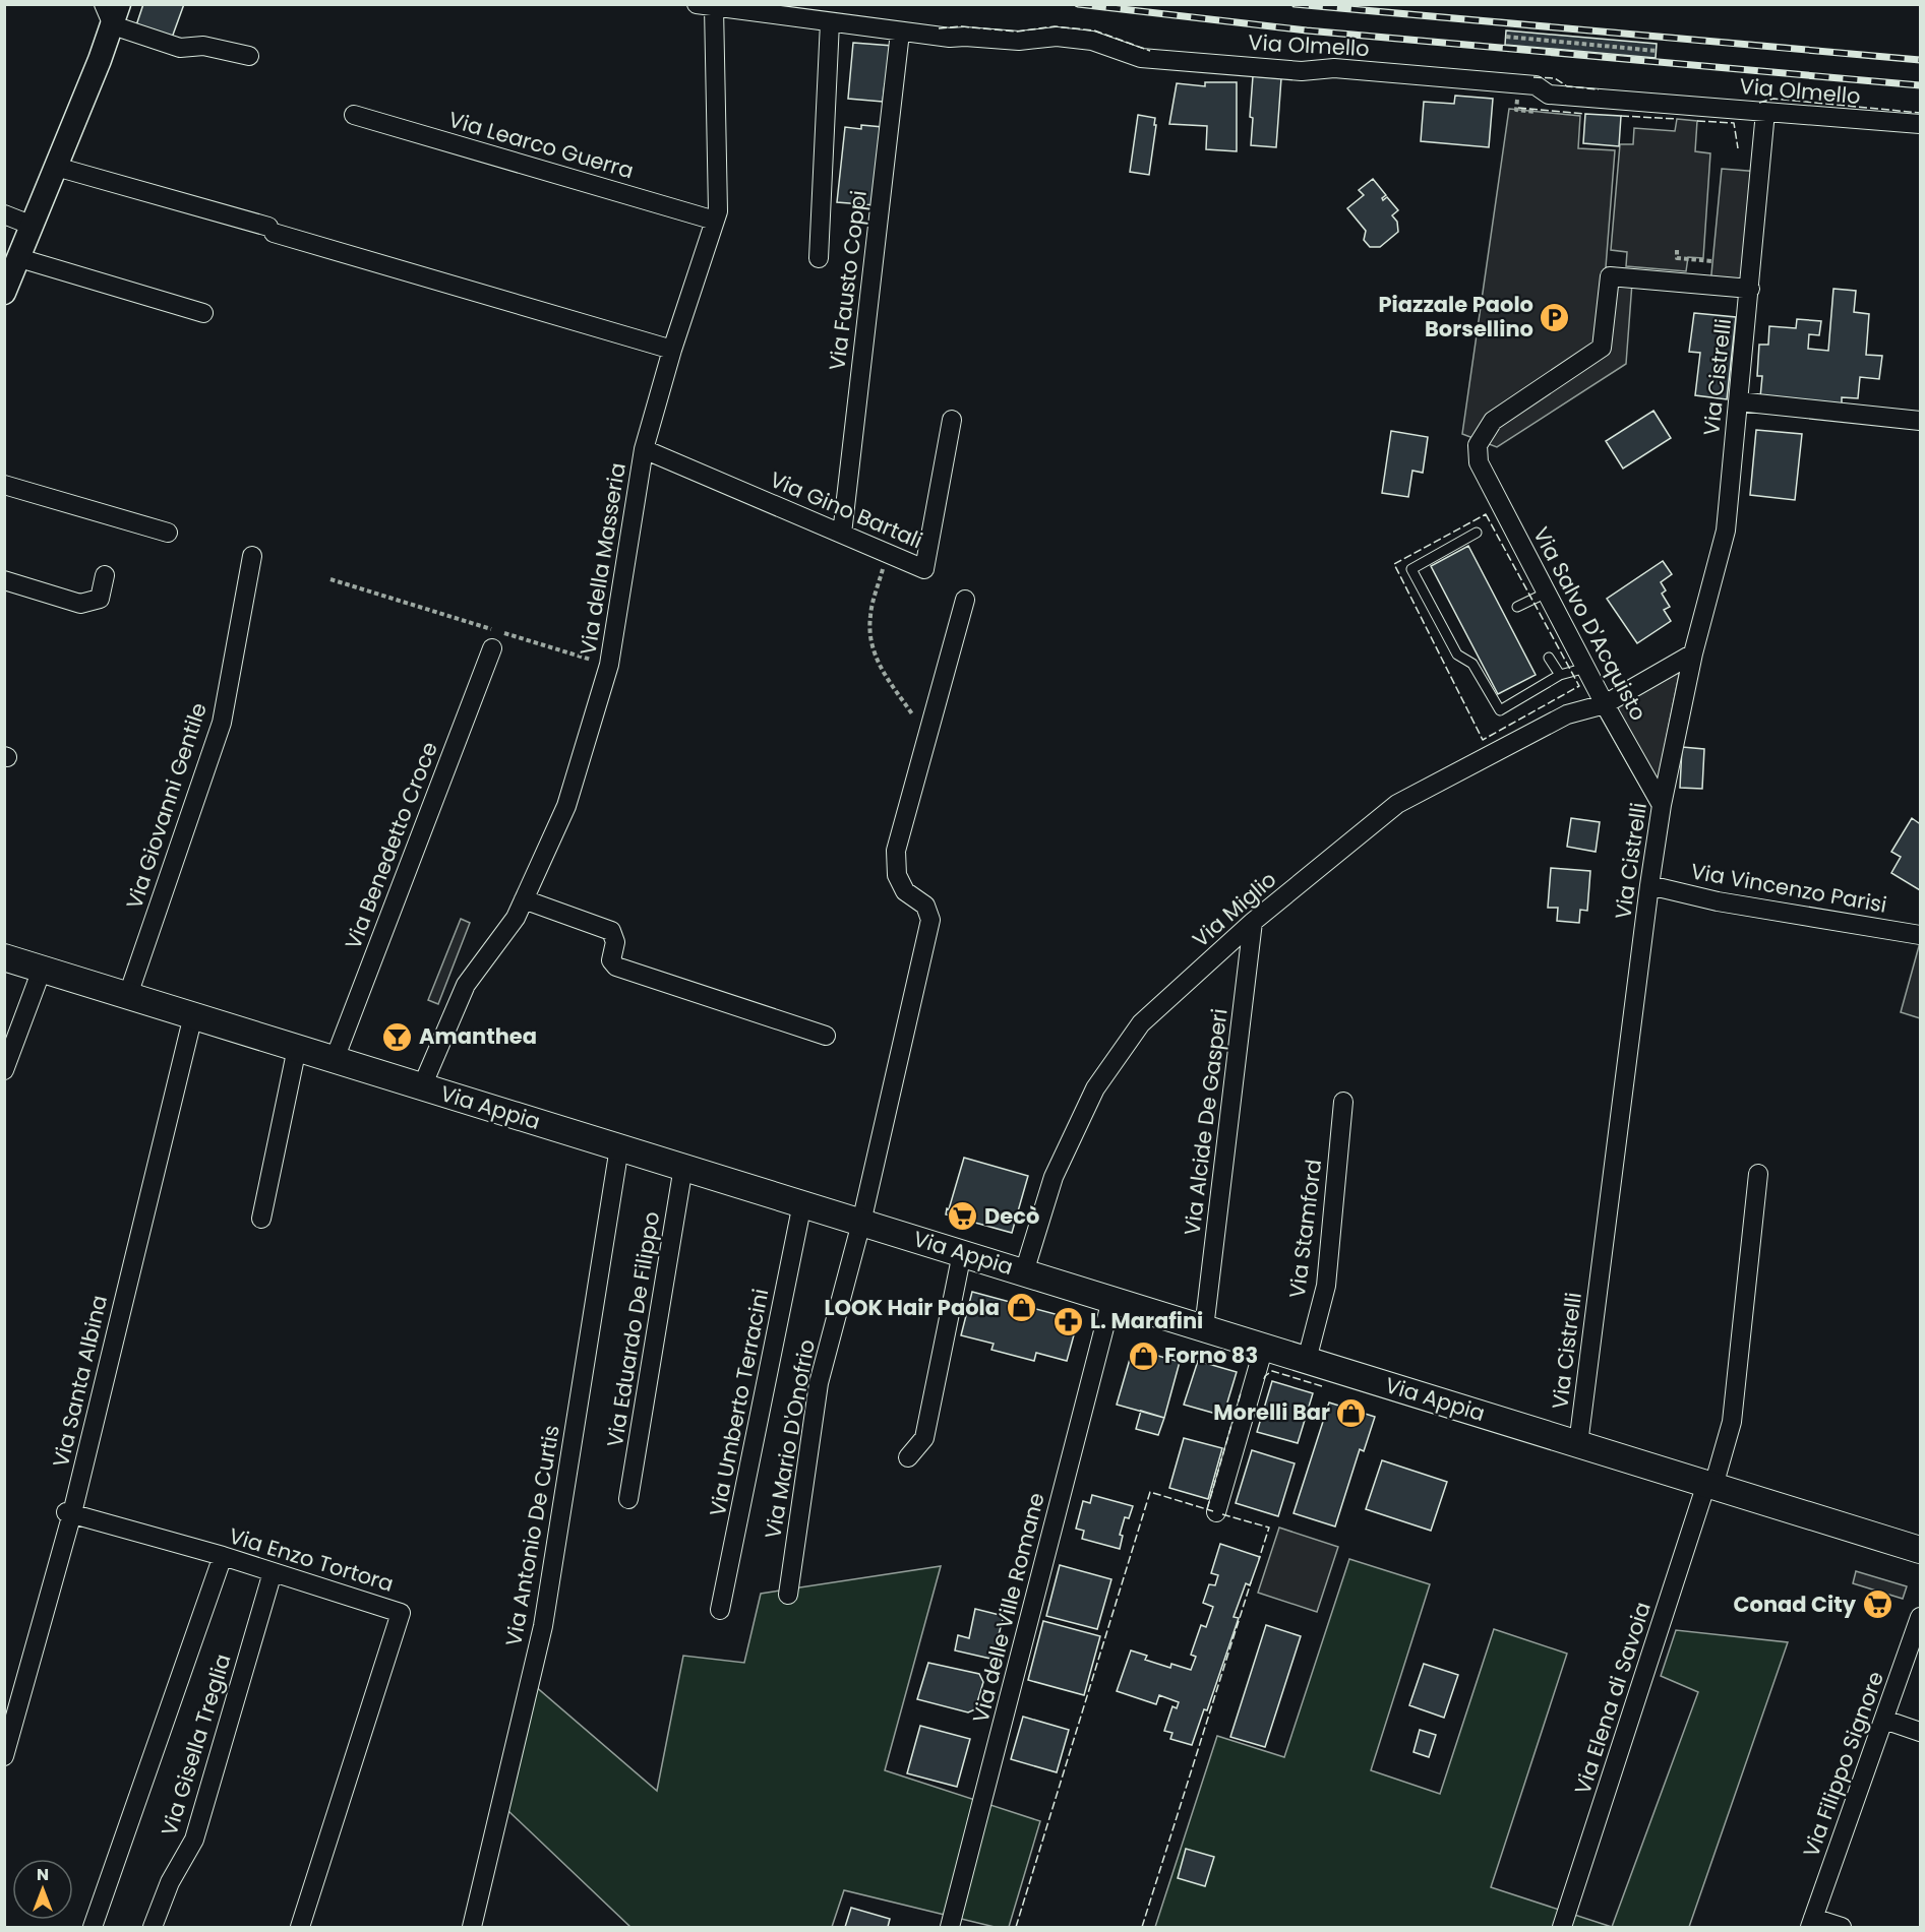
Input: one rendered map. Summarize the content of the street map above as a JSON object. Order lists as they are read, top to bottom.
{
  "streets": {
    "main road": ["Via Appia"],
    "street": [
      "Via Olmello",
      "Via Learco Guerra",
      "Via Fausto Coppi",
      "Via Cistrelli",
      "Via Gino Bartali",
      "Via della Masseria",
      "Via Salvo D'Acquisto",
      "Via Giovanni Gentile",
      "Via Benedetto Croce",
      "Via Vincenzo Parisi",
      "Via Miglio",
      "Via Alcide De Gasperi",
      "Via Stamford",
      "Via Eduardo De Filippo",
      "Via Santa Albina",
      "Via Umberto Terracini",
      "Via Mario D'Onofrio",
      "Via Antonio De Curtis",
      "Via Enzo Tortora",
      "Via delle Ville Romane",
      "Via Elena di Savoia",
      "Via Gisella Treglia",
      "Via Filippo Signore"
    ]
  },
  "crossings": [
    ["Via Olmello", "Via Fausto Coppi"],
    ["Via Olmello", "Via della Masseria"],
    ["Via Learco Guerra", "Via della Masseria"],
    ["Via Fausto Coppi", "Via Gino Bartali"],
    ["Via Cistrelli", "Via Salvo D'Acquisto"],
    ["Via Cistrelli", "Via Vincenzo Parisi"],
    ["Via Cistrelli", "Via Miglio"],
    ["Via Cistrelli", "Via Appia"],
    ["Via Gino Bartali", "Via della Masseria"],
    ["Via della Masseria", "Via Appia"],
    ["Via Salvo D'Acquisto", "Via Miglio"],
    ["Via Giovanni Gentile", "Via Appia"],
    ["Via Benedetto Croce", "Via Appia"],
    ["Via Miglio", "Via Appia"],
    ["Via Miglio", "Via Alcide De Gasperi"],
    ["Via Appia", "Via Alcide De Gasperi"],
    ["Via Appia", "Via Stamford"],
    ["Via Appia", "Via Eduardo De Filippo"],
    ["Via Appia", "Via Santa Albina"],
    ["Via Appia", "Via Umberto Terracini"],
    ["Via Appia", "Via Mario D'Onofrio"],
    ["Via Appia", "Via Antonio De Curtis"],
    ["Via Appia", "Via delle Ville Romane"],
    ["Via Appia", "Via Elena di Savoia"],
    ["Via Santa Albina", "Via Enzo Tortora"],
    ["Via Enzo Tortora", "Via Gisella Treglia"]
  ],
  "places": {
    "parking": ["Piazzale Paolo Borsellino"],
    "bar": ["Amanthea"],
    "supermarket": ["Decò", "Conad City"],
    "shop": ["LOOK Hair Paola", "Forno 83", "Morelli Bar"],
    "pharmacy": ["L. Marafini"]
  },
  "north": "top"
}
